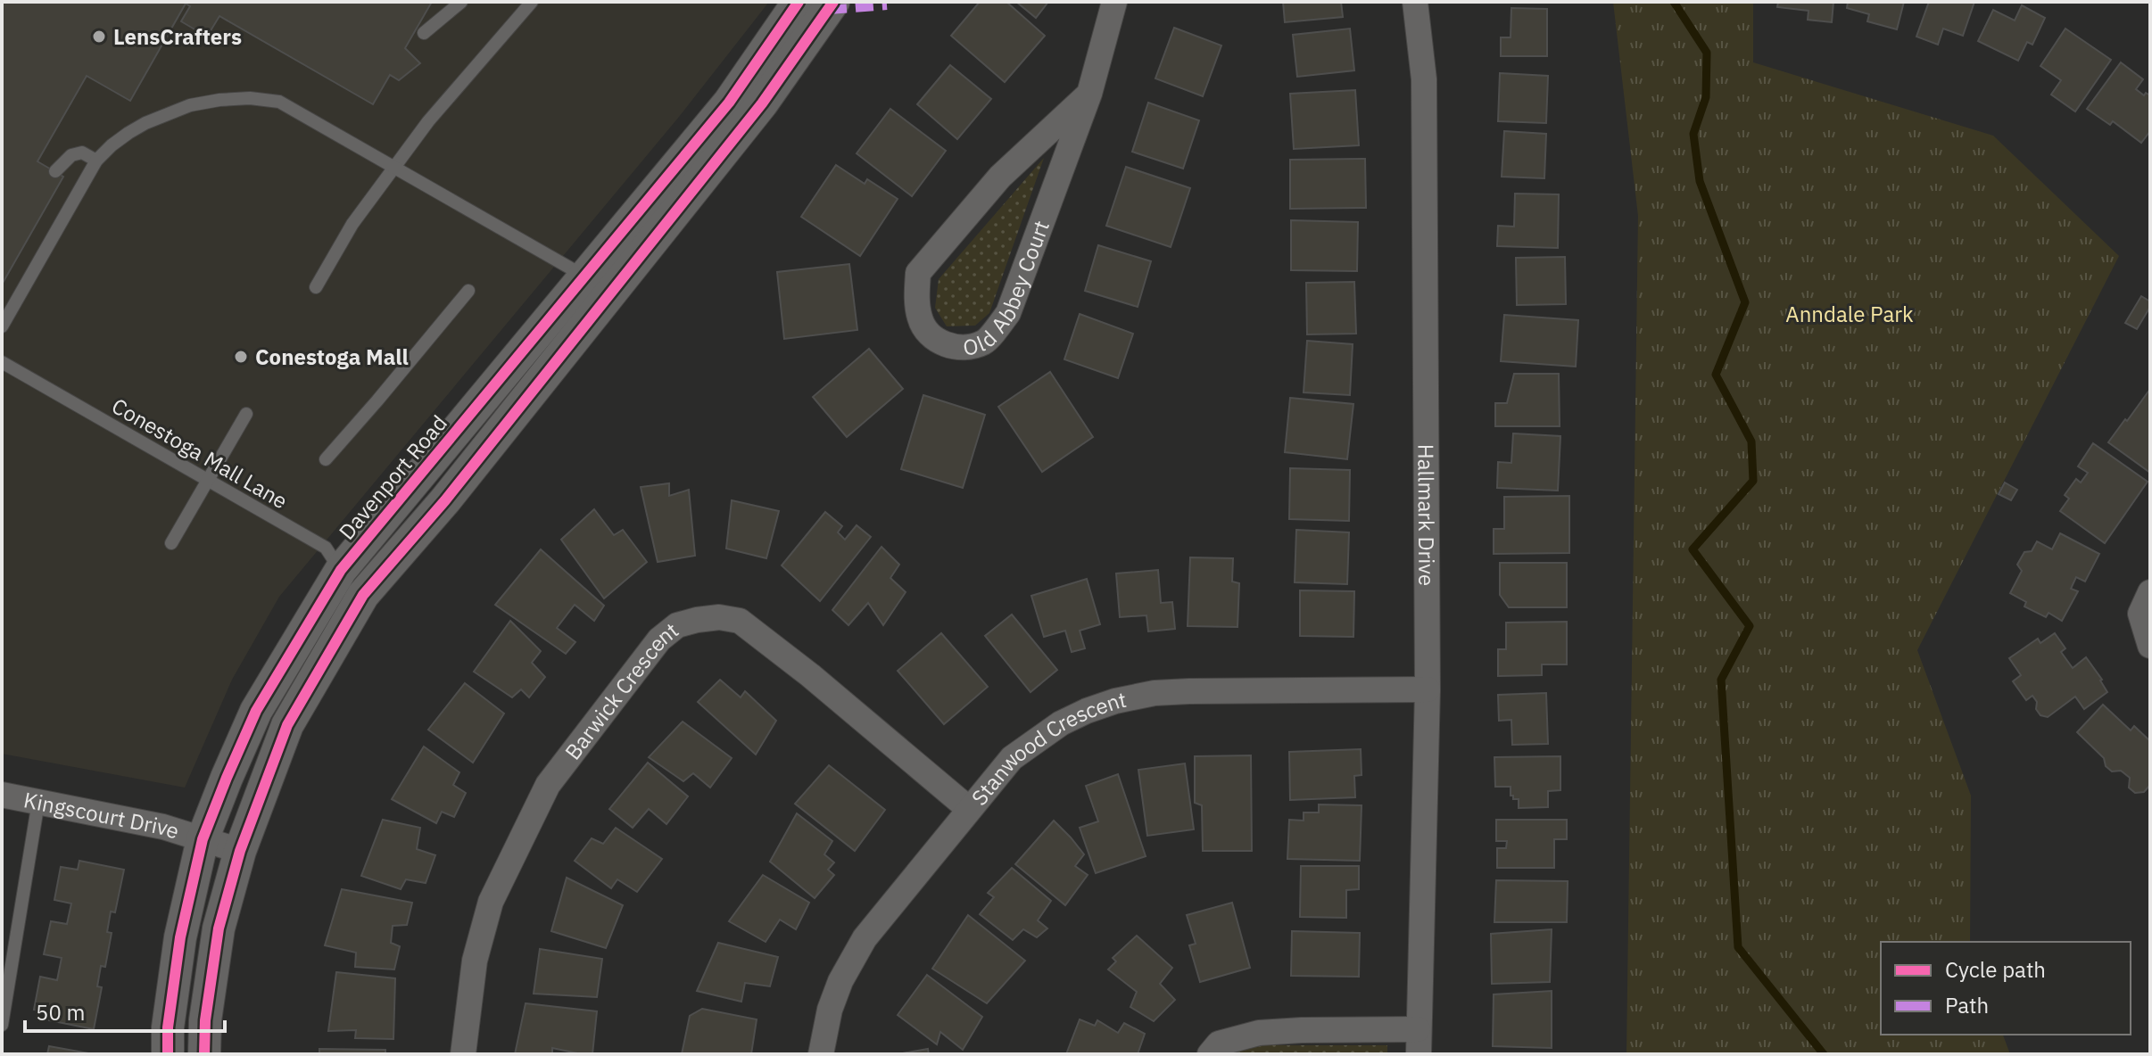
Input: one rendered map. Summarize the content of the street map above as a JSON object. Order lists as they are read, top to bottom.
{
  "streets": {
    "street": [
      "Old Abbey Court",
      "Davenport Road",
      "Hallmark Drive",
      "Barwick Crescent",
      "Stanwood Crescent",
      "Kingscourt Drive"
    ],
    "lane": ["Conestoga Mall Lane"]
  },
  "crossings": [
    ["Conestoga Mall Lane", "Davenport Road"],
    ["Davenport Road", "Kingscourt Drive"],
    ["Hallmark Drive", "Stanwood Crescent"],
    ["Barwick Crescent", "Stanwood Crescent"]
  ],
  "parks": ["Anndale Park"],
  "places": ["LensCrafters", "Conestoga Mall"],
  "legend": ["Cycle path", "Path"],
  "scale_bar": "50 m"
}
